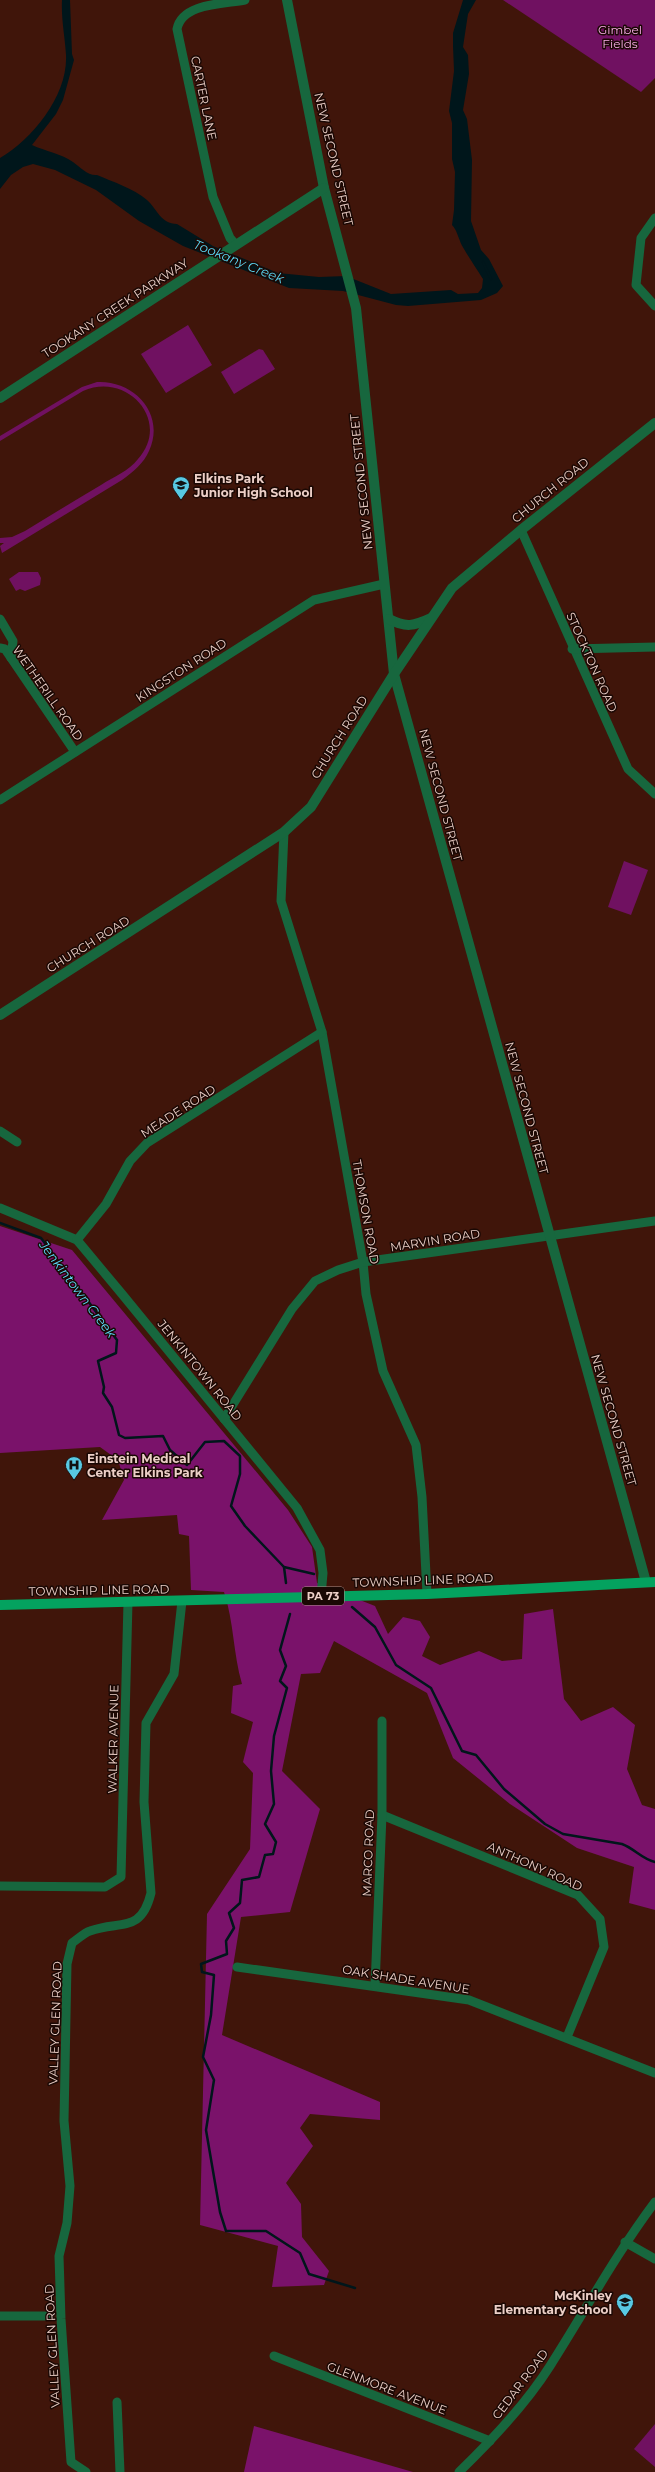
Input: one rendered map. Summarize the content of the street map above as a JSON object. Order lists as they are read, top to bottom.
{
  "streets": {
    "main road": ["TOWNSHIP LINE ROAD", "PA 73"],
    "street": [
      "CARTER LANE",
      "NEW SECOND STREET",
      "TOOKANY CREEK PARKWAY",
      "CHURCH ROAD",
      "STOCKTON ROAD",
      "KINGSTON ROAD",
      "WETHERILL ROAD",
      "MEADE ROAD",
      "THOMSON ROAD",
      "MARVIN ROAD",
      "JENKINTOWN ROAD",
      "WALKER AVENUE",
      "MARCO ROAD",
      "ANTHONY ROAD",
      "OAK SHADE AVENUE",
      "VALLEY GLEN ROAD",
      "CEDAR ROAD",
      "GLENMORE AVENUE"
    ]
  },
  "crossings": [
    ["CARTER LANE", "TOOKANY CREEK PARKWAY"],
    ["NEW SECOND STREET", "TOOKANY CREEK PARKWAY"],
    ["NEW SECOND STREET", "CHURCH ROAD"],
    ["NEW SECOND STREET", "KINGSTON ROAD"],
    ["NEW SECOND STREET", "MARVIN ROAD"],
    ["NEW SECOND STREET", "TOWNSHIP LINE ROAD"],
    ["CHURCH ROAD", "STOCKTON ROAD"],
    ["CHURCH ROAD", "THOMSON ROAD"],
    ["KINGSTON ROAD", "WETHERILL ROAD"],
    ["MEADE ROAD", "THOMSON ROAD"],
    ["MEADE ROAD", "JENKINTOWN ROAD"],
    ["THOMSON ROAD", "MARVIN ROAD"],
    ["THOMSON ROAD", "TOWNSHIP LINE ROAD"],
    ["MARVIN ROAD", "JENKINTOWN ROAD"],
    ["JENKINTOWN ROAD", "TOWNSHIP LINE ROAD"],
    ["TOWNSHIP LINE ROAD", "WALKER AVENUE"],
    ["TOWNSHIP LINE ROAD", "VALLEY GLEN ROAD"],
    ["MARCO ROAD", "ANTHONY ROAD"],
    ["MARCO ROAD", "OAK SHADE AVENUE"],
    ["ANTHONY ROAD", "OAK SHADE AVENUE"],
    ["CEDAR ROAD", "GLENMORE AVENUE"]
  ],
  "water": ["Tookany Creek", "Jenkintown Creek"],
  "parks": ["Gimbel Fields"],
  "places": {
    "school or university": ["Elkins Park Junior High School", "McKinley Elementary School"],
    "hospital": ["Einstein Medical Center Elkins Park"]
  }
}
